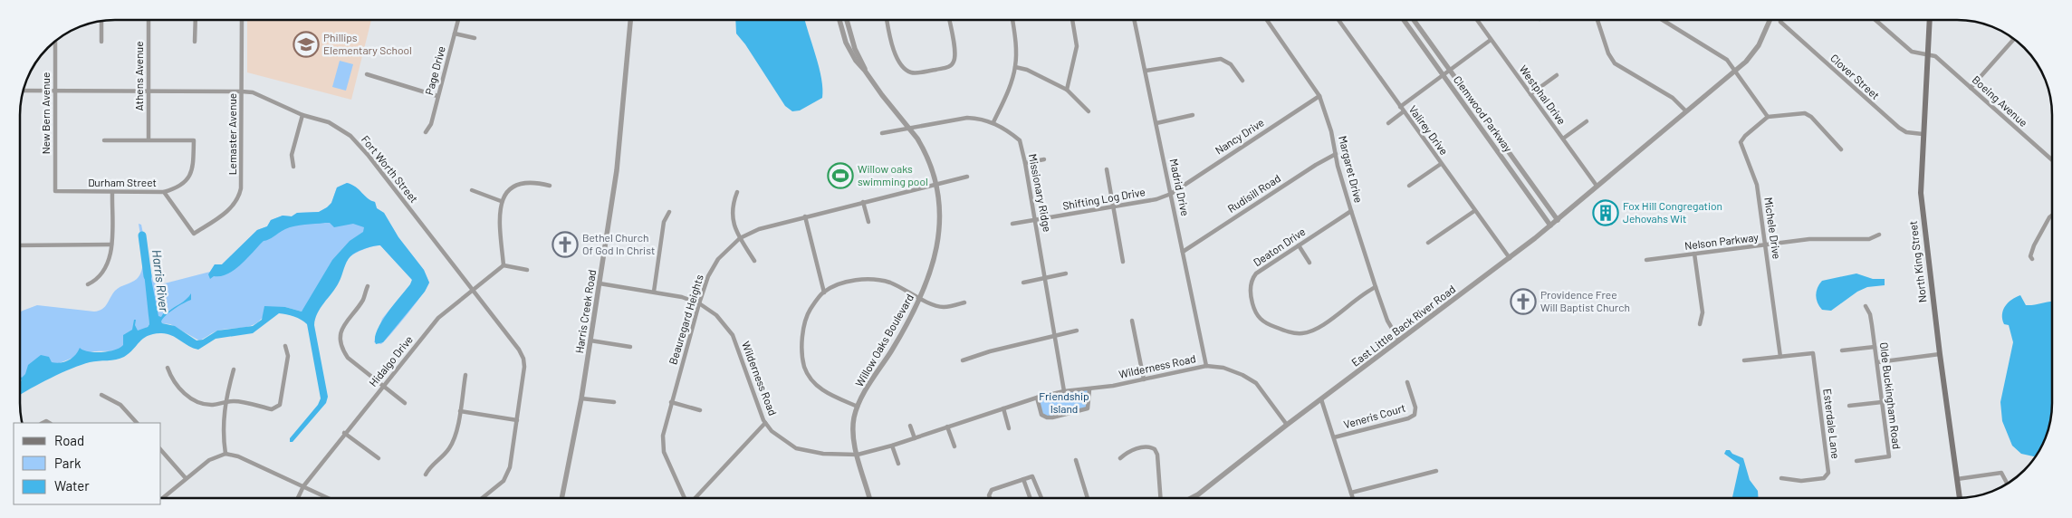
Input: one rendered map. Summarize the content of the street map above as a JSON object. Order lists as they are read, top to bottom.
{
  "streets": {
    "main road": ["North King Street"],
    "street": [
      "Page Drive",
      "Athens Avenue",
      "Clover Street",
      "Westphal Drive",
      "Boeing Avenue",
      "New Bern Avenue",
      "Clemwood Parkway",
      "Valirey Drive",
      "Lemaster Avenue",
      "Nancy Drive",
      "Fort Worth Street",
      "Margaret Drive",
      "Durham Street",
      "Madrid Drive",
      "Missionary Ridge",
      "Rudisill Road",
      "Shifting Log Drive",
      "Michele Drive",
      "Nelson Parkway",
      "Deaton Drive",
      "Harris Creek Road",
      "Beauregard Heights",
      "East Little Back River Road",
      "Willow Oaks Boulevard",
      "Hidalgo Drive",
      "Wilderness Road",
      "Olde Buckingham Road",
      "Veneris Court",
      "Esterdale Lane"
    ]
  },
  "crossings": [
    ["Athens Avenue", "Fort Worth Street"],
    ["Clover Street", "North King Street"],
    ["Westphal Drive", "East Little Back River Road"],
    ["Boeing Avenue", "North King Street"],
    ["New Bern Avenue", "Fort Worth Street"],
    ["New Bern Avenue", "Durham Street"],
    ["Clemwood Parkway", "East Little Back River Road"],
    ["Valirey Drive", "East Little Back River Road"],
    ["Lemaster Avenue", "Fort Worth Street"],
    ["Lemaster Avenue", "Durham Street"],
    ["Nancy Drive", "Margaret Drive"],
    ["Nancy Drive", "Madrid Drive"],
    ["Nancy Drive", "Shifting Log Drive"],
    ["Fort Worth Street", "Hidalgo Drive"],
    ["Margaret Drive", "Rudisill Road"],
    ["Margaret Drive", "Deaton Drive"],
    ["Margaret Drive", "East Little Back River Road"],
    ["Madrid Drive", "Rudisill Road"],
    ["Madrid Drive", "Shifting Log Drive"],
    ["Madrid Drive", "Wilderness Road"],
    ["Missionary Ridge", "Shifting Log Drive"],
    ["Missionary Ridge", "Willow Oaks Boulevard"],
    ["Missionary Ridge", "Wilderness Road"],
    ["Michele Drive", "Nelson Parkway"],
    ["Michele Drive", "Esterdale Lane"],
    ["Harris Creek Road", "Wilderness Road"],
    ["Beauregard Heights", "Willow Oaks Boulevard"],
    ["Beauregard Heights", "Wilderness Road"],
    ["East Little Back River Road", "Wilderness Road"],
    ["Willow Oaks Boulevard", "Wilderness Road"]
  ],
  "water": ["Harris River"],
  "parks": ["Friendship Island"],
  "places": {
    "school or university": ["Phillips Elementary School"],
    "sports": ["Willow oaks swimming pool"],
    "building": ["Fox Hill Congregation Jehovahs Wit"],
    "church": ["Bethel Church Of God In Christ", "Providence Free Will Baptist Church"]
  },
  "legend": ["Road", "Park", "Water"]
}
